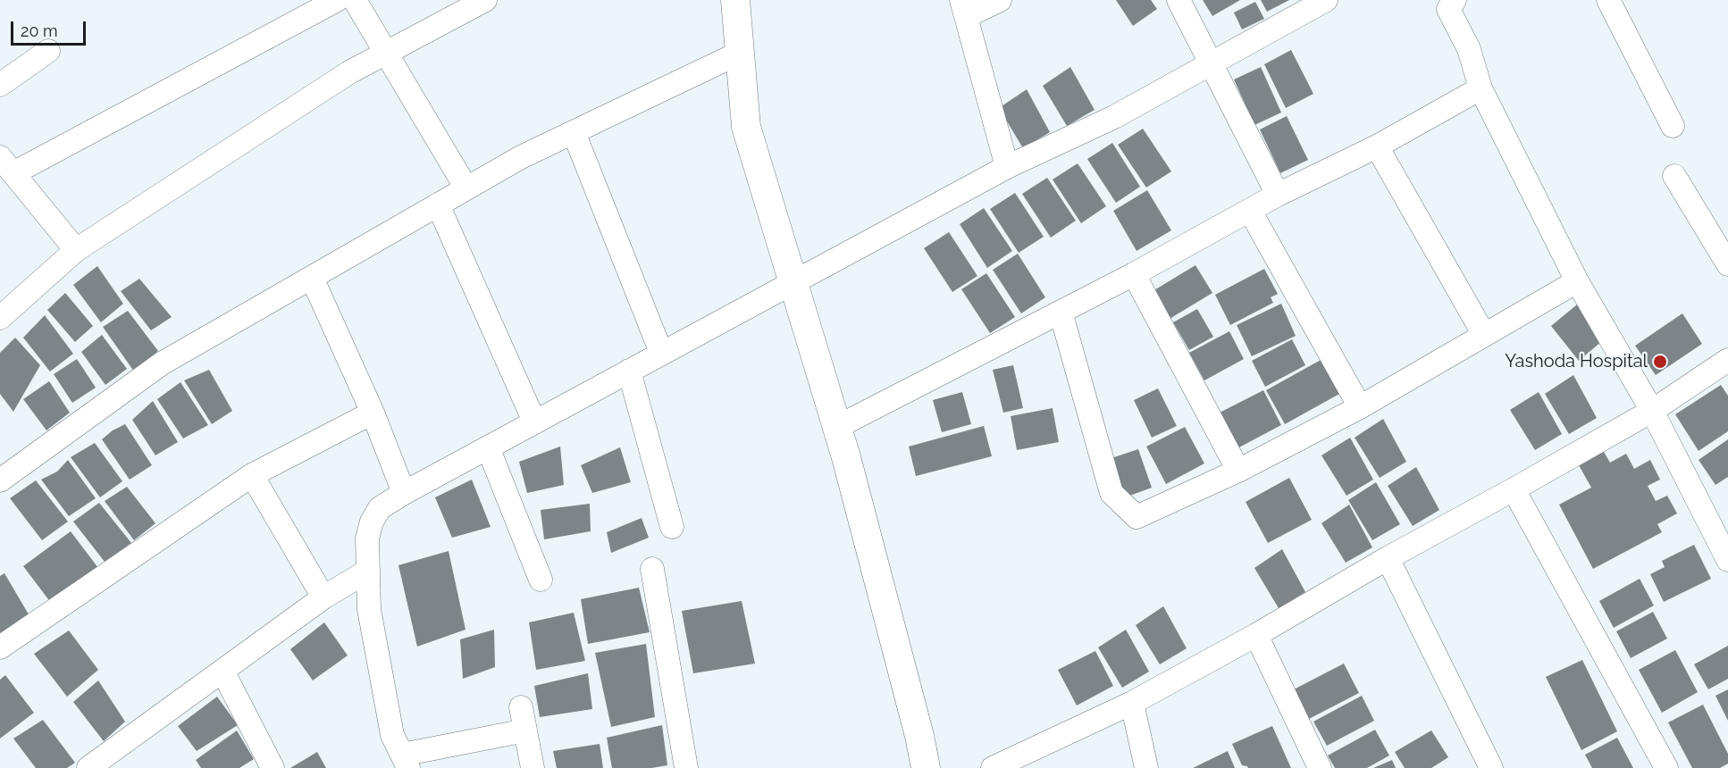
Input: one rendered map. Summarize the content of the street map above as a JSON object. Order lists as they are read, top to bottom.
{
  "places": ["Yashoda Hospital"],
  "scale_bar": "20 m"
}
